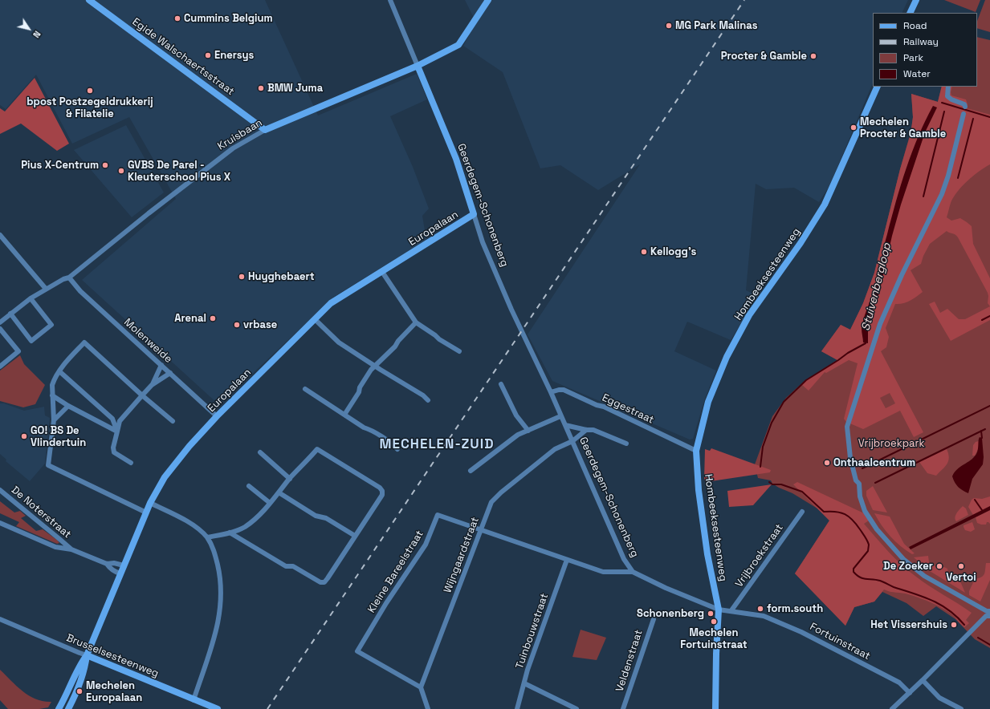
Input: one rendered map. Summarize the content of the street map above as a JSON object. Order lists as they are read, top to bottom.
{
  "streets": {
    "street": [
      "Egide Walschaertsstraat",
      "Kruisbaan",
      "Geerdegem-Schonenberg",
      "Europalaan",
      "Hombeeksesteenweg",
      "Molenweide",
      "Eggestraat",
      "De Noterstraat",
      "Wijngaardstraat",
      "Vrijbroekstraat",
      "Kleine Bareelstraat",
      "Tuinbouwstraat",
      "Fortuinstraat",
      "Brusselsesteenweg",
      "Veldenstraat"
    ]
  },
  "crossings": [
    ["Egide Walschaertsstraat", "Kruisbaan"],
    ["Kruisbaan", "Geerdegem-Schonenberg"],
    ["Kruisbaan", "Molenweide"],
    ["Geerdegem-Schonenberg", "Europalaan"],
    ["Geerdegem-Schonenberg", "Hombeeksesteenweg"],
    ["Geerdegem-Schonenberg", "Eggestraat"],
    ["Geerdegem-Schonenberg", "Wijngaardstraat"],
    ["Geerdegem-Schonenberg", "Kleine Bareelstraat"],
    ["Geerdegem-Schonenberg", "Fortuinstraat"],
    ["Europalaan", "Molenweide"],
    ["Europalaan", "De Noterstraat"],
    ["Europalaan", "Brusselsesteenweg"],
    ["Hombeeksesteenweg", "Eggestraat"],
    ["Hombeeksesteenweg", "Fortuinstraat"],
    ["Wijngaardstraat", "Kleine Bareelstraat"],
    ["Vrijbroekstraat", "Fortuinstraat"],
    ["Kleine Bareelstraat", "Tuinbouwstraat"]
  ],
  "districts": ["MECHELEN-ZUID"],
  "water": ["Stuivenbergloop"],
  "parks": ["Vrijbroekpark"],
  "places": [
    "Cummins Belgium",
    "MG Park Malinas",
    "Enersys",
    "Procter & Gamble",
    "BMW Juma",
    "bpost Postzegeldrukkerij & Filatelie",
    "Mechelen Procter & Gamble",
    "Pius X-Centrum",
    "GVBS De Parel - Kleuterschool Pius X",
    "Kellogg's",
    "Huyghebaert",
    "Arenal",
    "vrbase",
    "GO! BS De Vlindertuin",
    "Onthaalcentrum",
    "De Zoeker",
    "Vertoi",
    "form.south",
    "Schonenberg",
    "Mechelen Fortuinstraat",
    "Het Vissershuis",
    "Mechelen Europalaan"
  ],
  "legend": [
    "Road",
    "Railway",
    "Park",
    "Water"
  ],
  "north": "bottom right"
}
